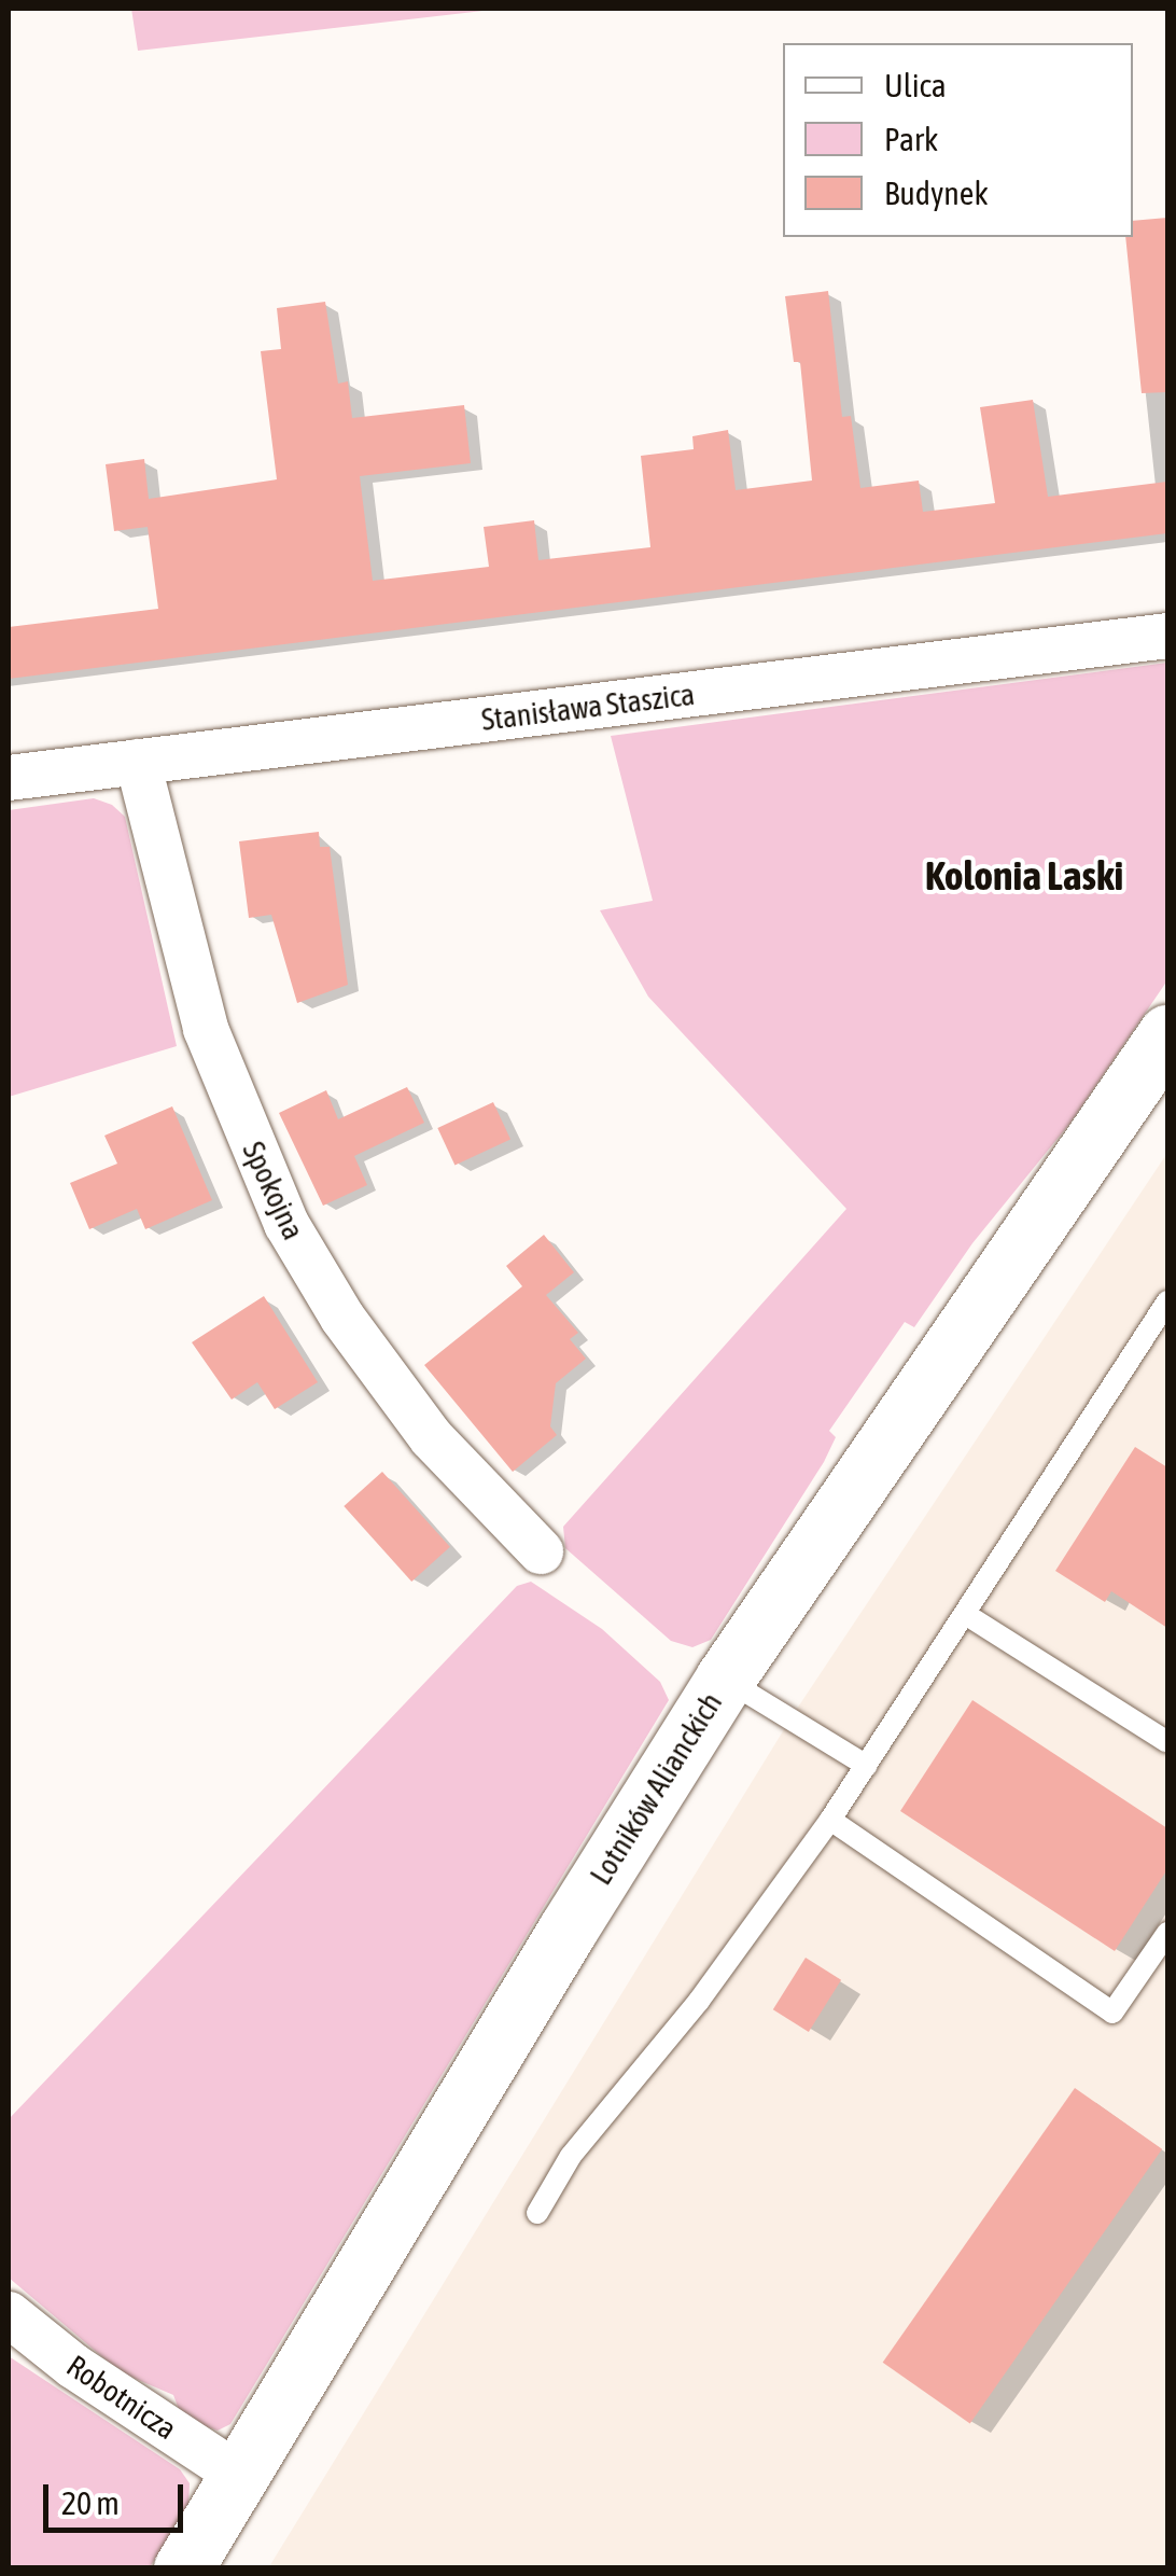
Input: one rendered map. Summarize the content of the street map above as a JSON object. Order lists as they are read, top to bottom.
{
  "streets": {
    "main road": ["Lotników Alianckich"],
    "street": ["Stanisława Staszica", "Spokojna", "Robotnicza"]
  },
  "crossings": [
    ["Stanisława Staszica", "Spokojna"],
    ["Lotników Alianckich", "Robotnicza"]
  ],
  "districts": ["Kolonia Laski"],
  "legend": ["Ulica", "Park", "Budynek"],
  "scale_bar": "20 m"
}
